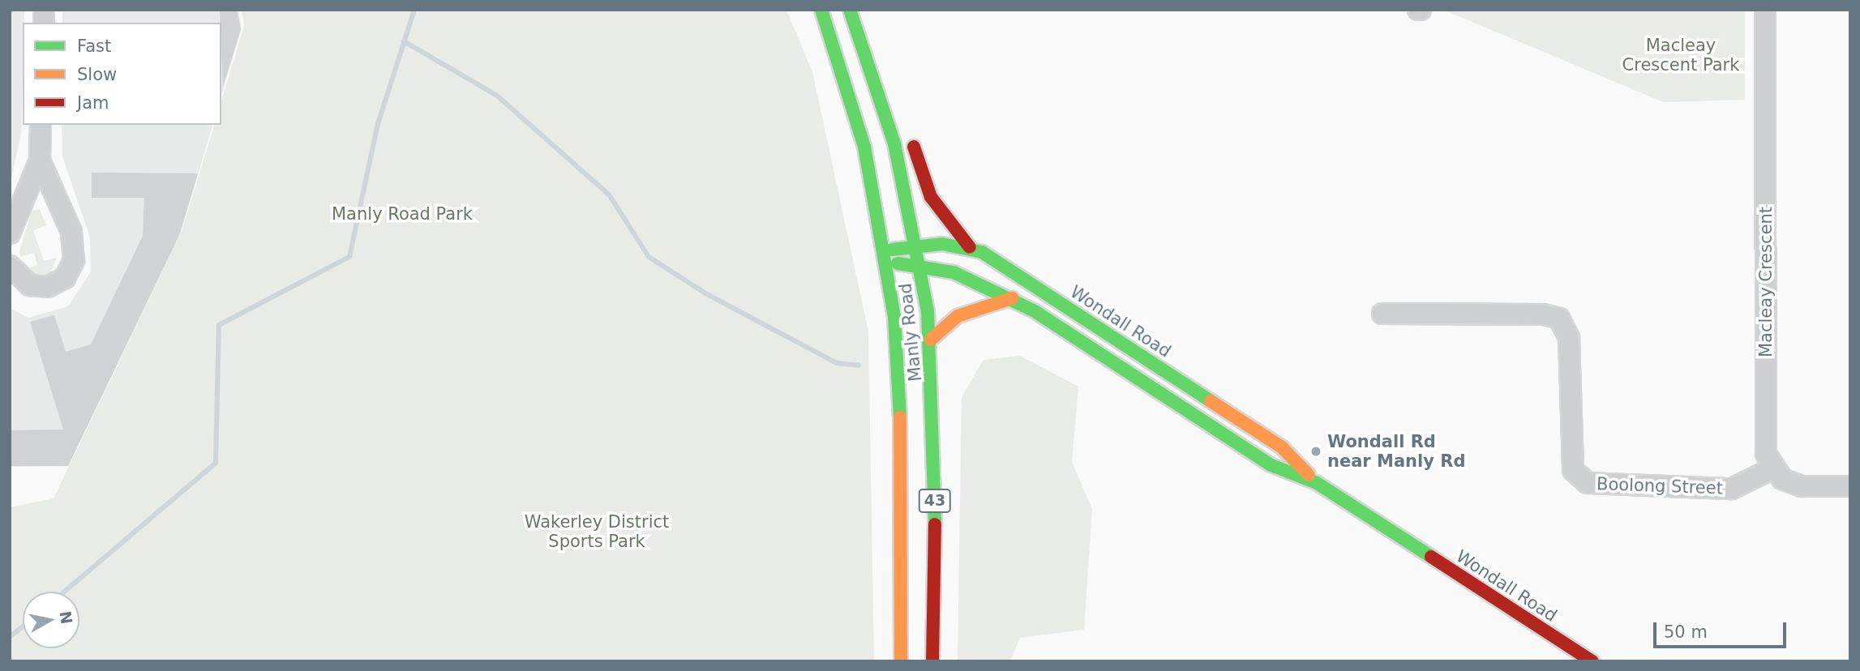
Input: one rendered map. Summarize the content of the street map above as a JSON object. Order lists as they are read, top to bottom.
{
  "streets": {
    "main road": ["Wondall Road", "Manly Road", "43"],
    "street": ["Macleay Crescent", "Boolong Street"]
  },
  "crossings": [
    ["Macleay Crescent", "Boolong Street"],
    ["Wondall Road", "Manly Road"]
  ],
  "parks": ["Macleay Crescent Park", "Manly Road Park", "Wakerley District Sports Park"],
  "places": ["Wondall Rd near Manly Rd"],
  "legend": ["Fast", "Slow", "Jam"],
  "scale_bar": "50 m",
  "north": "right"
}
